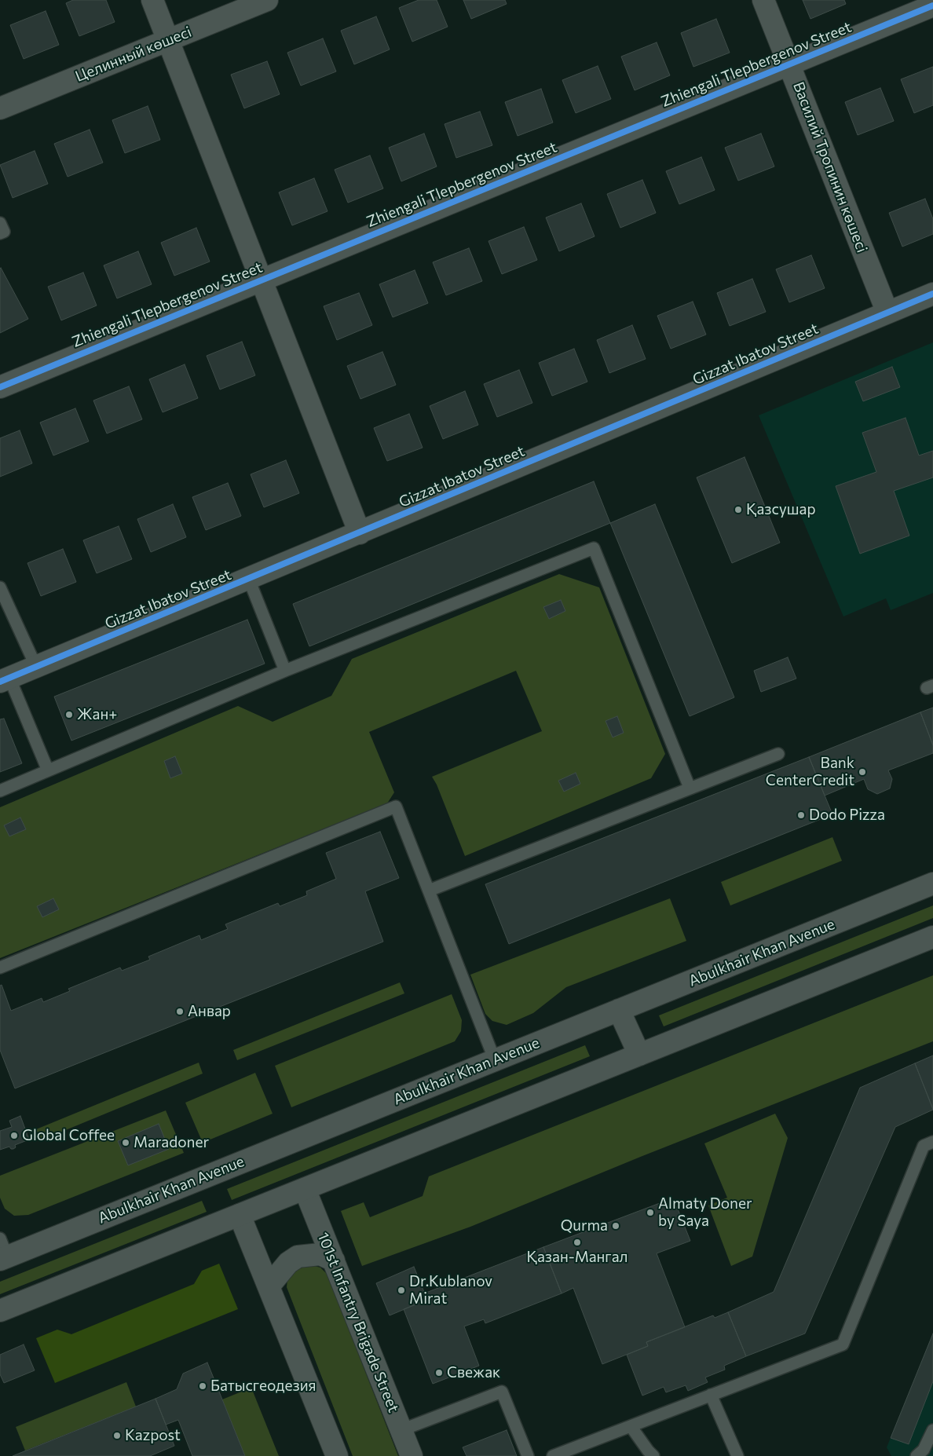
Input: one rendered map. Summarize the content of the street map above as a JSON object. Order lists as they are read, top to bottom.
{
  "streets": {
    "street": [
      "Целинный көшесі",
      "Zhiengali Tlepbergenov Street",
      "Василий Тропинин көшесі",
      "Gizzat Ibatov Street",
      "Abulkhair Khan Avenue",
      "101st Infantry Brigade Street"
    ]
  },
  "crossings": [
    ["Zhiengali Tlepbergenov Street", "Василий Тропинин көшесі"],
    ["Василий Тропинин көшесі", "Gizzat Ibatov Street"]
  ],
  "places": [
    "Қазсушар",
    "Жан+",
    "Bank CenterCredit",
    "Dodo Pizza",
    "Анвар",
    "Global Coffee",
    "Maradoner",
    "Almaty Doner by Saya",
    "Qurma",
    "Қазан-Мангал",
    "Dr.Kublanov Mirat",
    "Свежак",
    "Батысгеодезия",
    "Kazpost"
  ]
}
